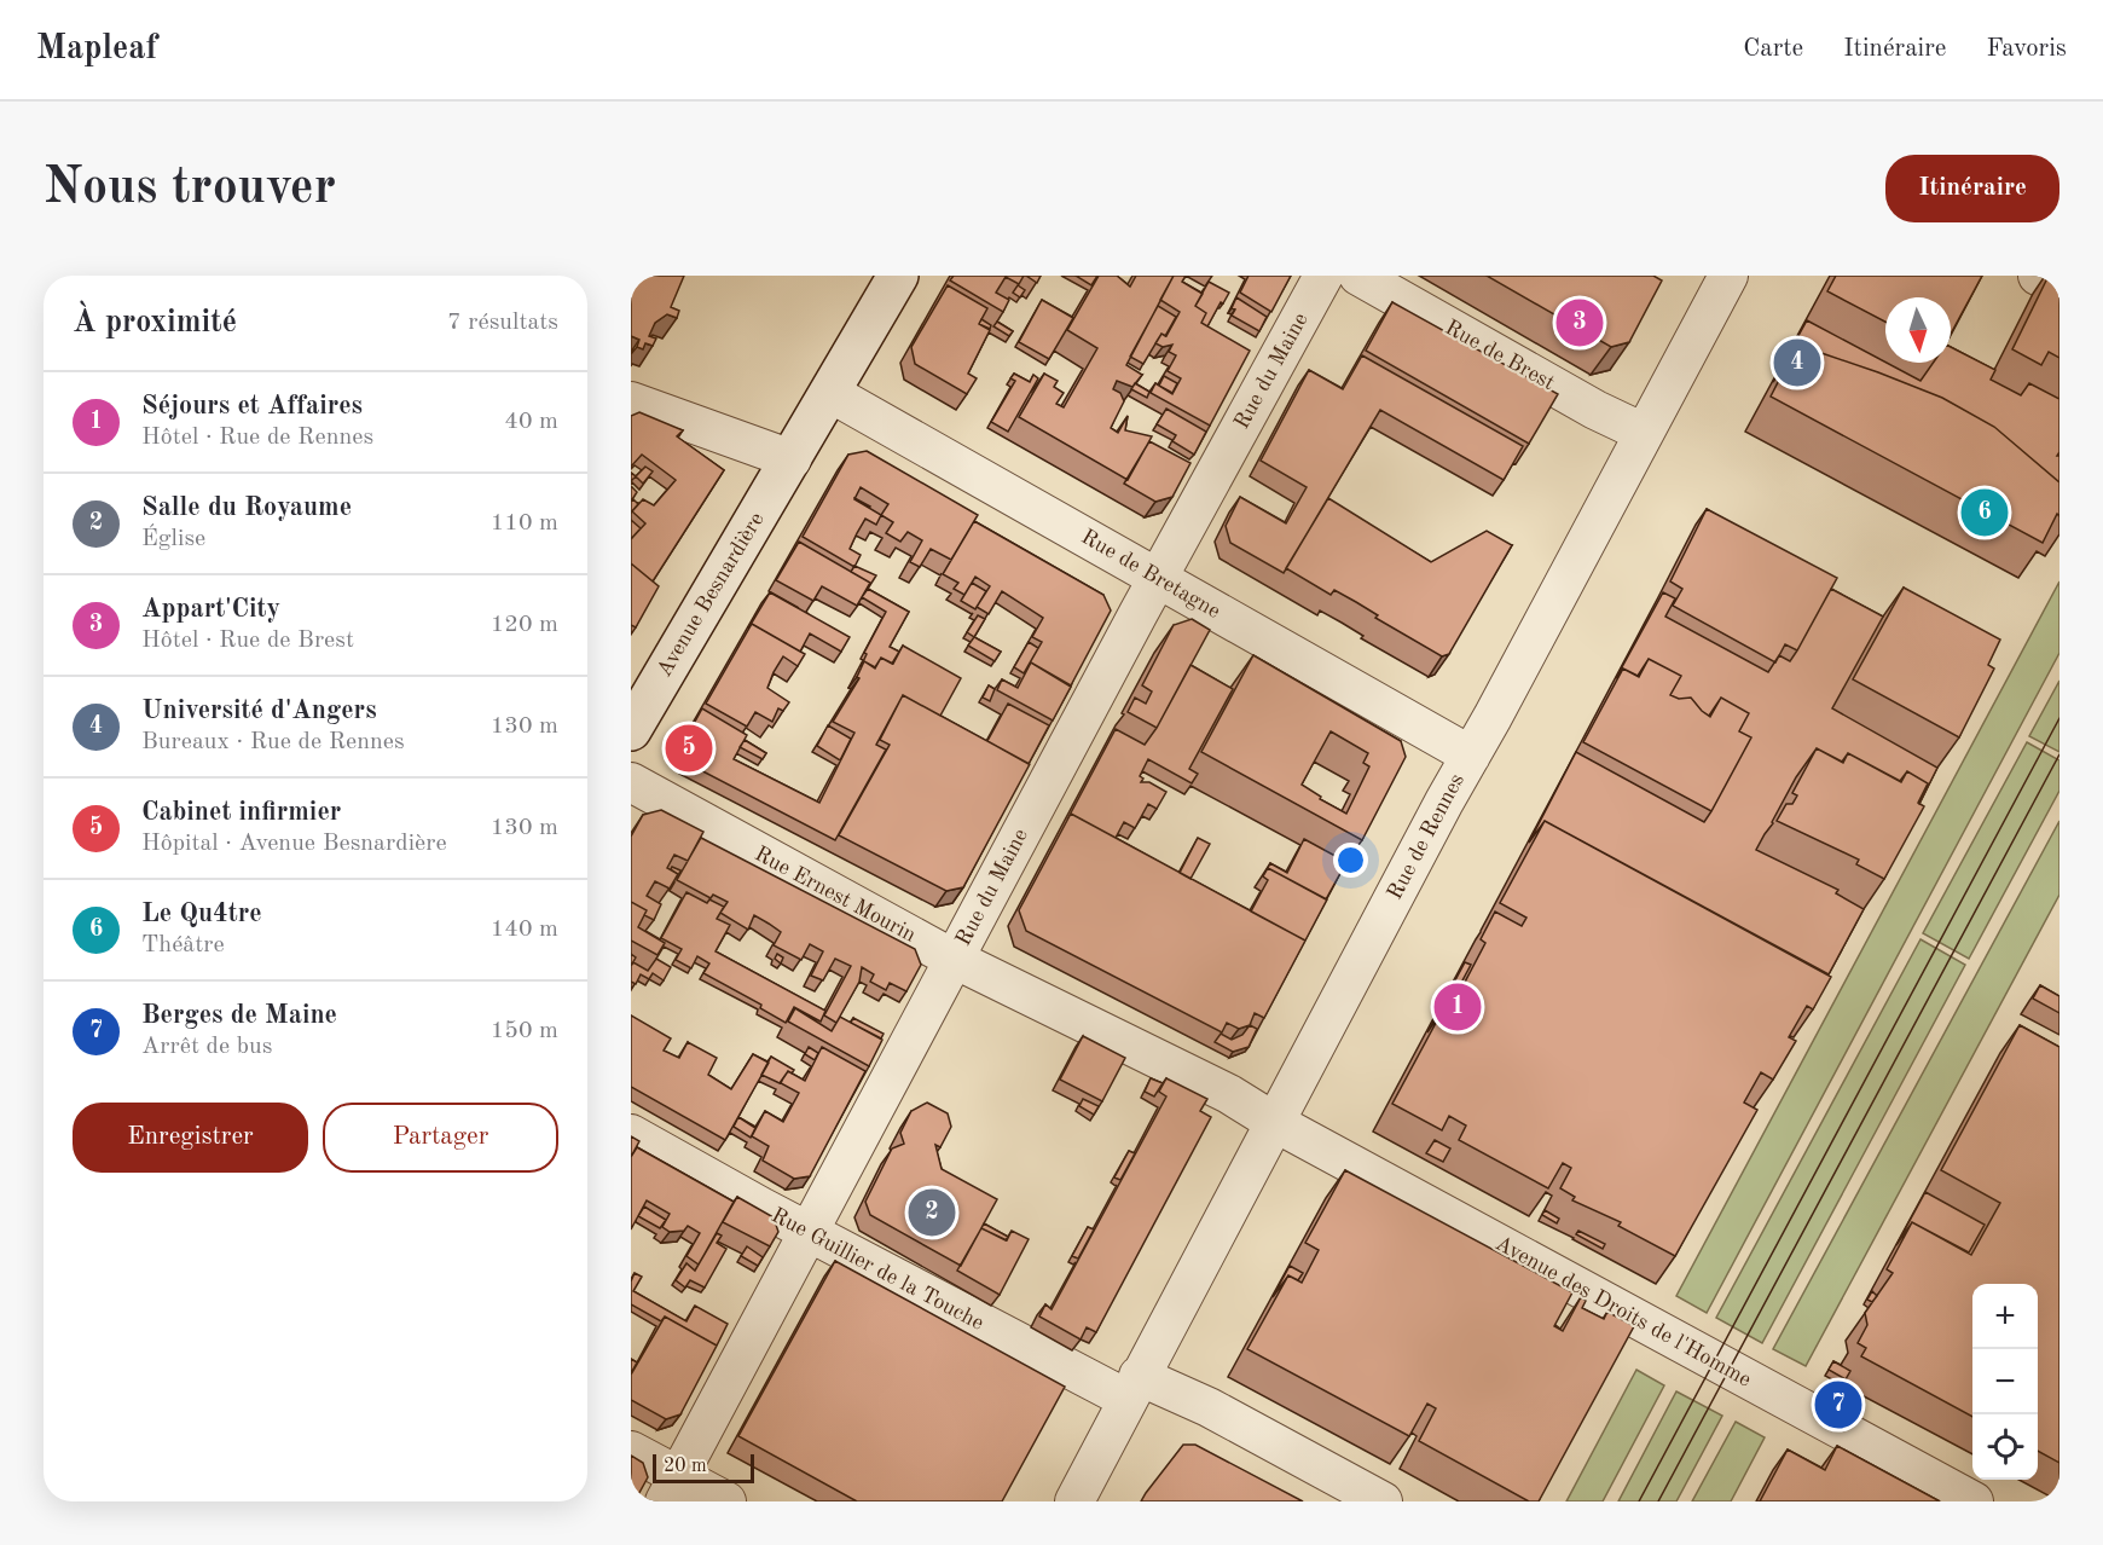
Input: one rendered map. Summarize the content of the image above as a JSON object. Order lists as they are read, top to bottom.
{
  "streets": {
    "main road": ["Avenue Besnardière"],
    "street": [
      "Rue de Brest",
      "Rue du Maine",
      "Rue de Bretagne",
      "Rue de Rennes",
      "Rue Ernest Mourin",
      "Rue Guillier de la Touche",
      "Avenue des Droits de l'Homme"
    ]
  },
  "crossings": [
    ["Rue de Brest", "Rue de Rennes"],
    ["Rue du Maine", "Rue de Bretagne"],
    ["Rue du Maine", "Rue Ernest Mourin"],
    ["Rue du Maine", "Rue Guillier de la Touche"],
    ["Rue de Bretagne", "Avenue Besnardière"],
    ["Rue de Bretagne", "Rue de Rennes"],
    ["Rue de Rennes", "Rue Ernest Mourin"],
    ["Rue de Rennes", "Rue Guillier de la Touche"],
    ["Rue de Rennes", "Avenue des Droits de l'Homme"],
    ["Rue Ernest Mourin", "Avenue des Droits de l'Homme"]
  ],
  "scale_bar": "20 m",
  "north": "bottom",
  "page": {
    "header": "Mapleaf",
    "nav": ["Carte", "Itinéraire", "Favoris"],
    "buttons": [
      "Itinéraire",
      ["Enregistrer", "Partager"]
    ],
    "title": "Nous trouver",
    "heading": ["À proximité", "7 résultats"],
    "pins": [
      "3",
      "4",
      "6",
      "5",
      "1",
      "2",
      "7"
    ],
    "list": [
      {
        "mark": "1",
        "name": "Séjours et Affaires",
        "note": "Hôtel · Rue de Rennes",
        "value": "40 m"
      },
      {
        "mark": "2",
        "name": "Salle du Royaume",
        "note": "Église",
        "value": "110 m"
      },
      {
        "mark": "3",
        "name": "Appart'City",
        "note": "Hôtel · Rue de Brest",
        "value": "120 m"
      },
      {
        "mark": "4",
        "name": "Université d'Angers",
        "note": "Bureaux · Rue de Rennes",
        "value": "130 m"
      },
      {
        "mark": "5",
        "name": "Cabinet infirmier",
        "note": "Hôpital · Avenue Besnardière",
        "value": "130 m"
      },
      {
        "mark": "6",
        "name": "Le Qu4tre",
        "note": "Théâtre",
        "value": "140 m"
      },
      {
        "mark": "7",
        "name": "Berges de Maine",
        "note": "Arrêt de bus",
        "value": "150 m"
      }
    ],
    "map_buttons": ["+", "−"],
    "scale": "20 m"
  }
}
